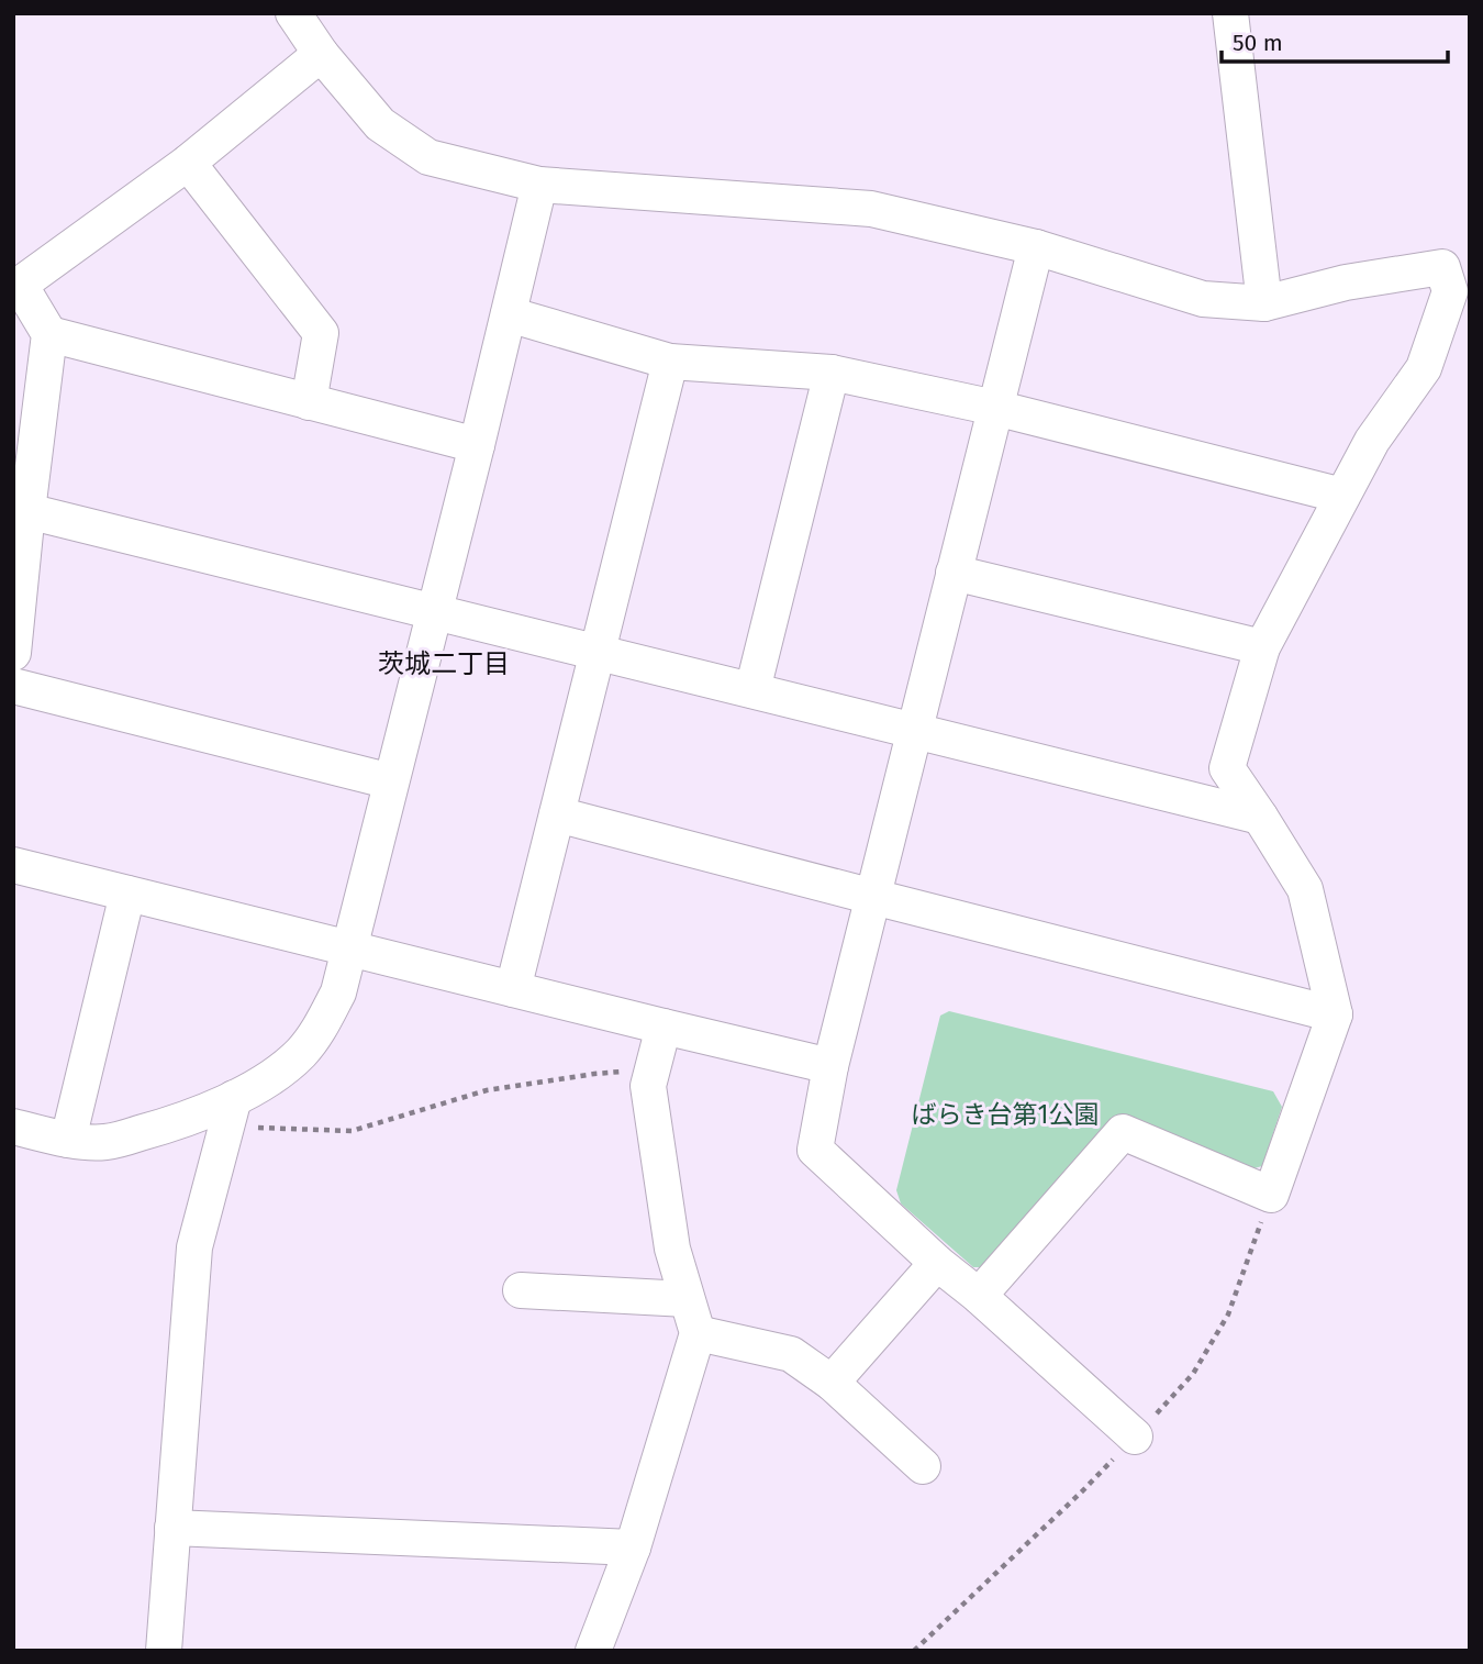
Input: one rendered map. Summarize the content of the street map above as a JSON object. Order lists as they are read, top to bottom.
{
  "districts": ["茨城二丁目"],
  "parks": ["ばらき台第1公園"],
  "scale_bar": "50 m"
}
